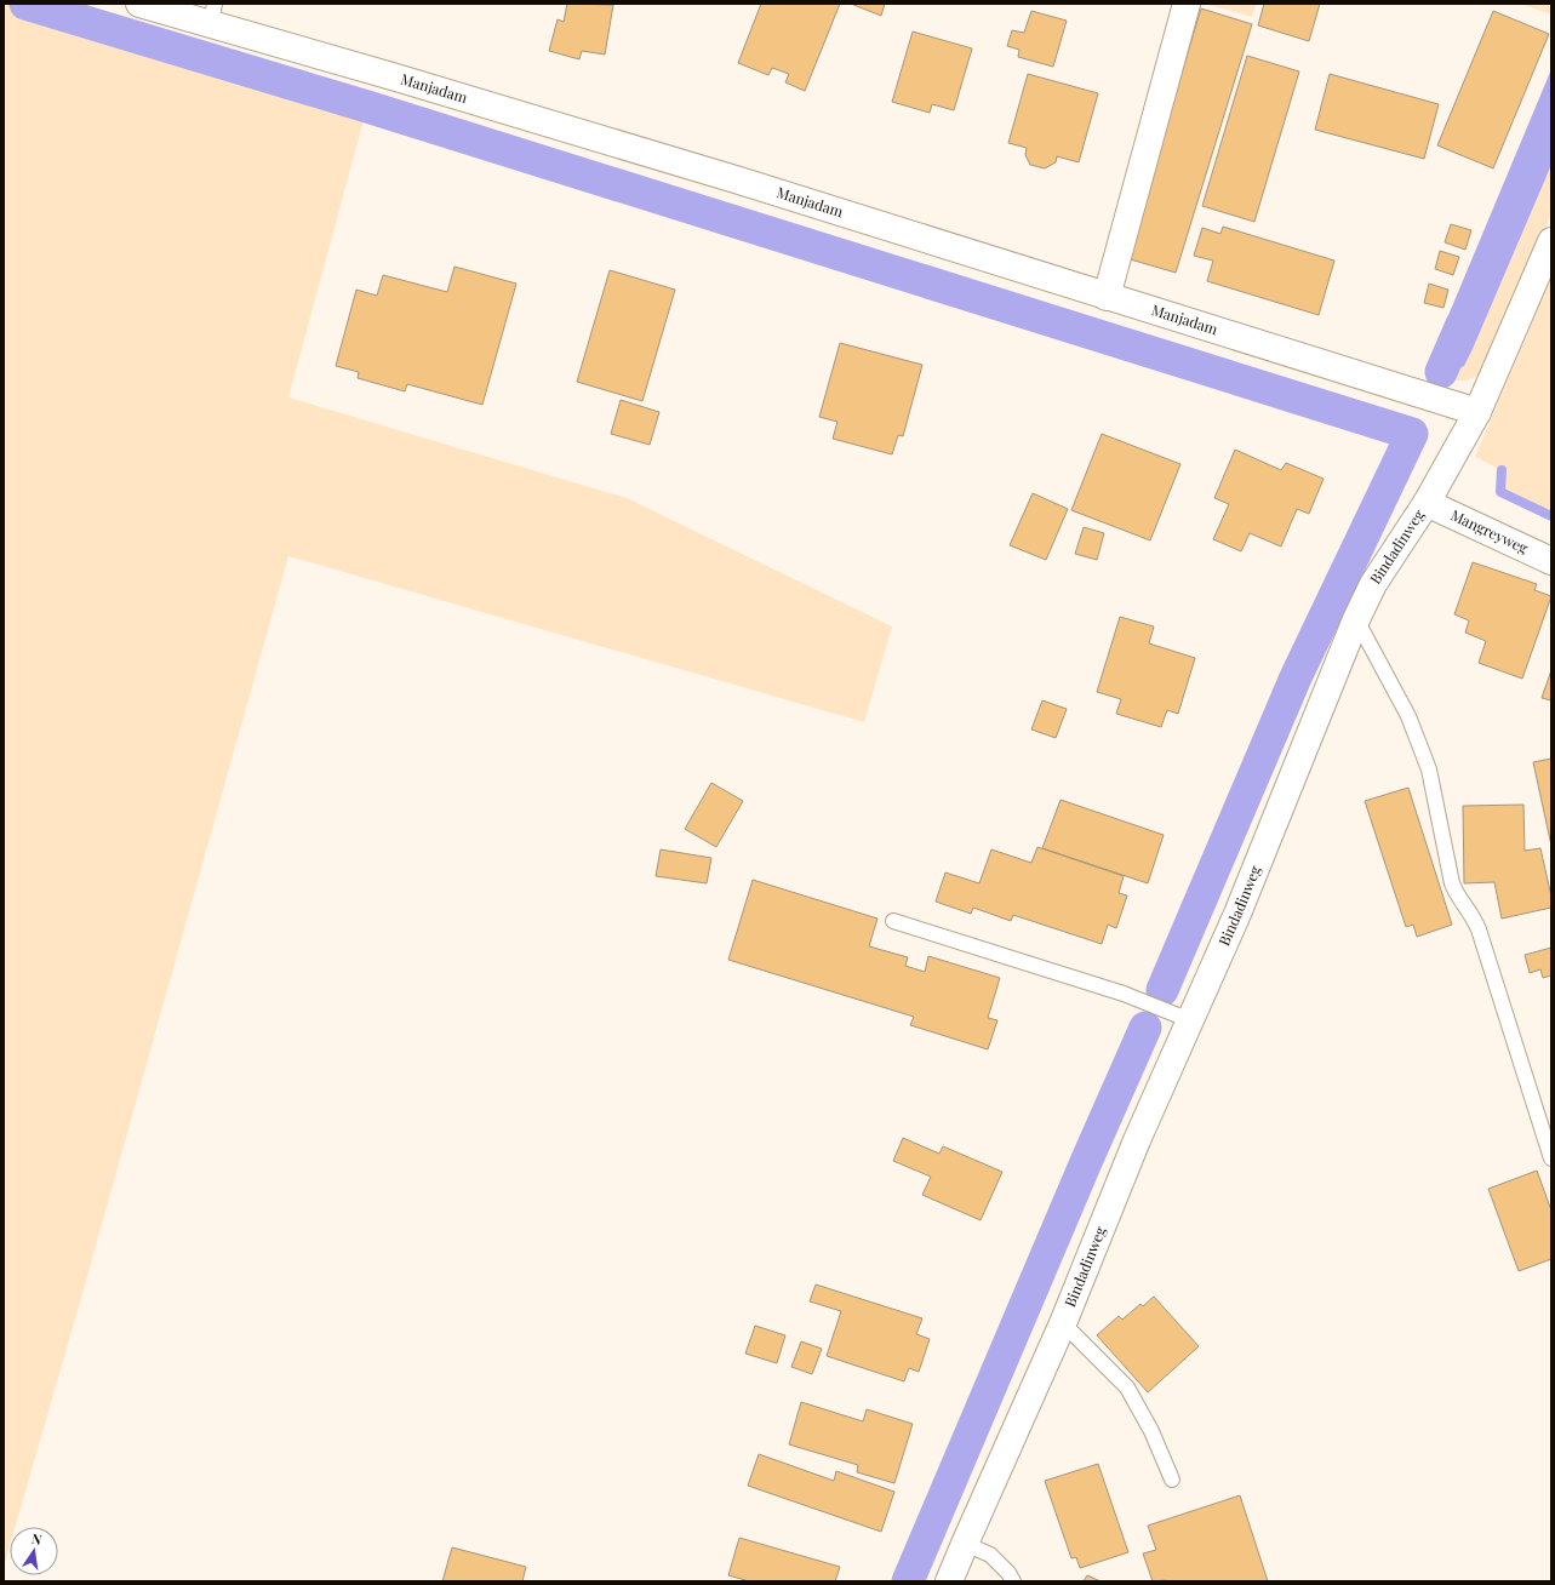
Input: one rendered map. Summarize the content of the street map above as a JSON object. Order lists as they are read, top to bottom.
{
  "streets": {
    "street": ["Manjadam", "Mangreyweg", "Bindadinweg"]
  },
  "crossings": [
    ["Manjadam", "Bindadinweg"],
    ["Mangreyweg", "Bindadinweg"]
  ],
  "north": "top"
}
